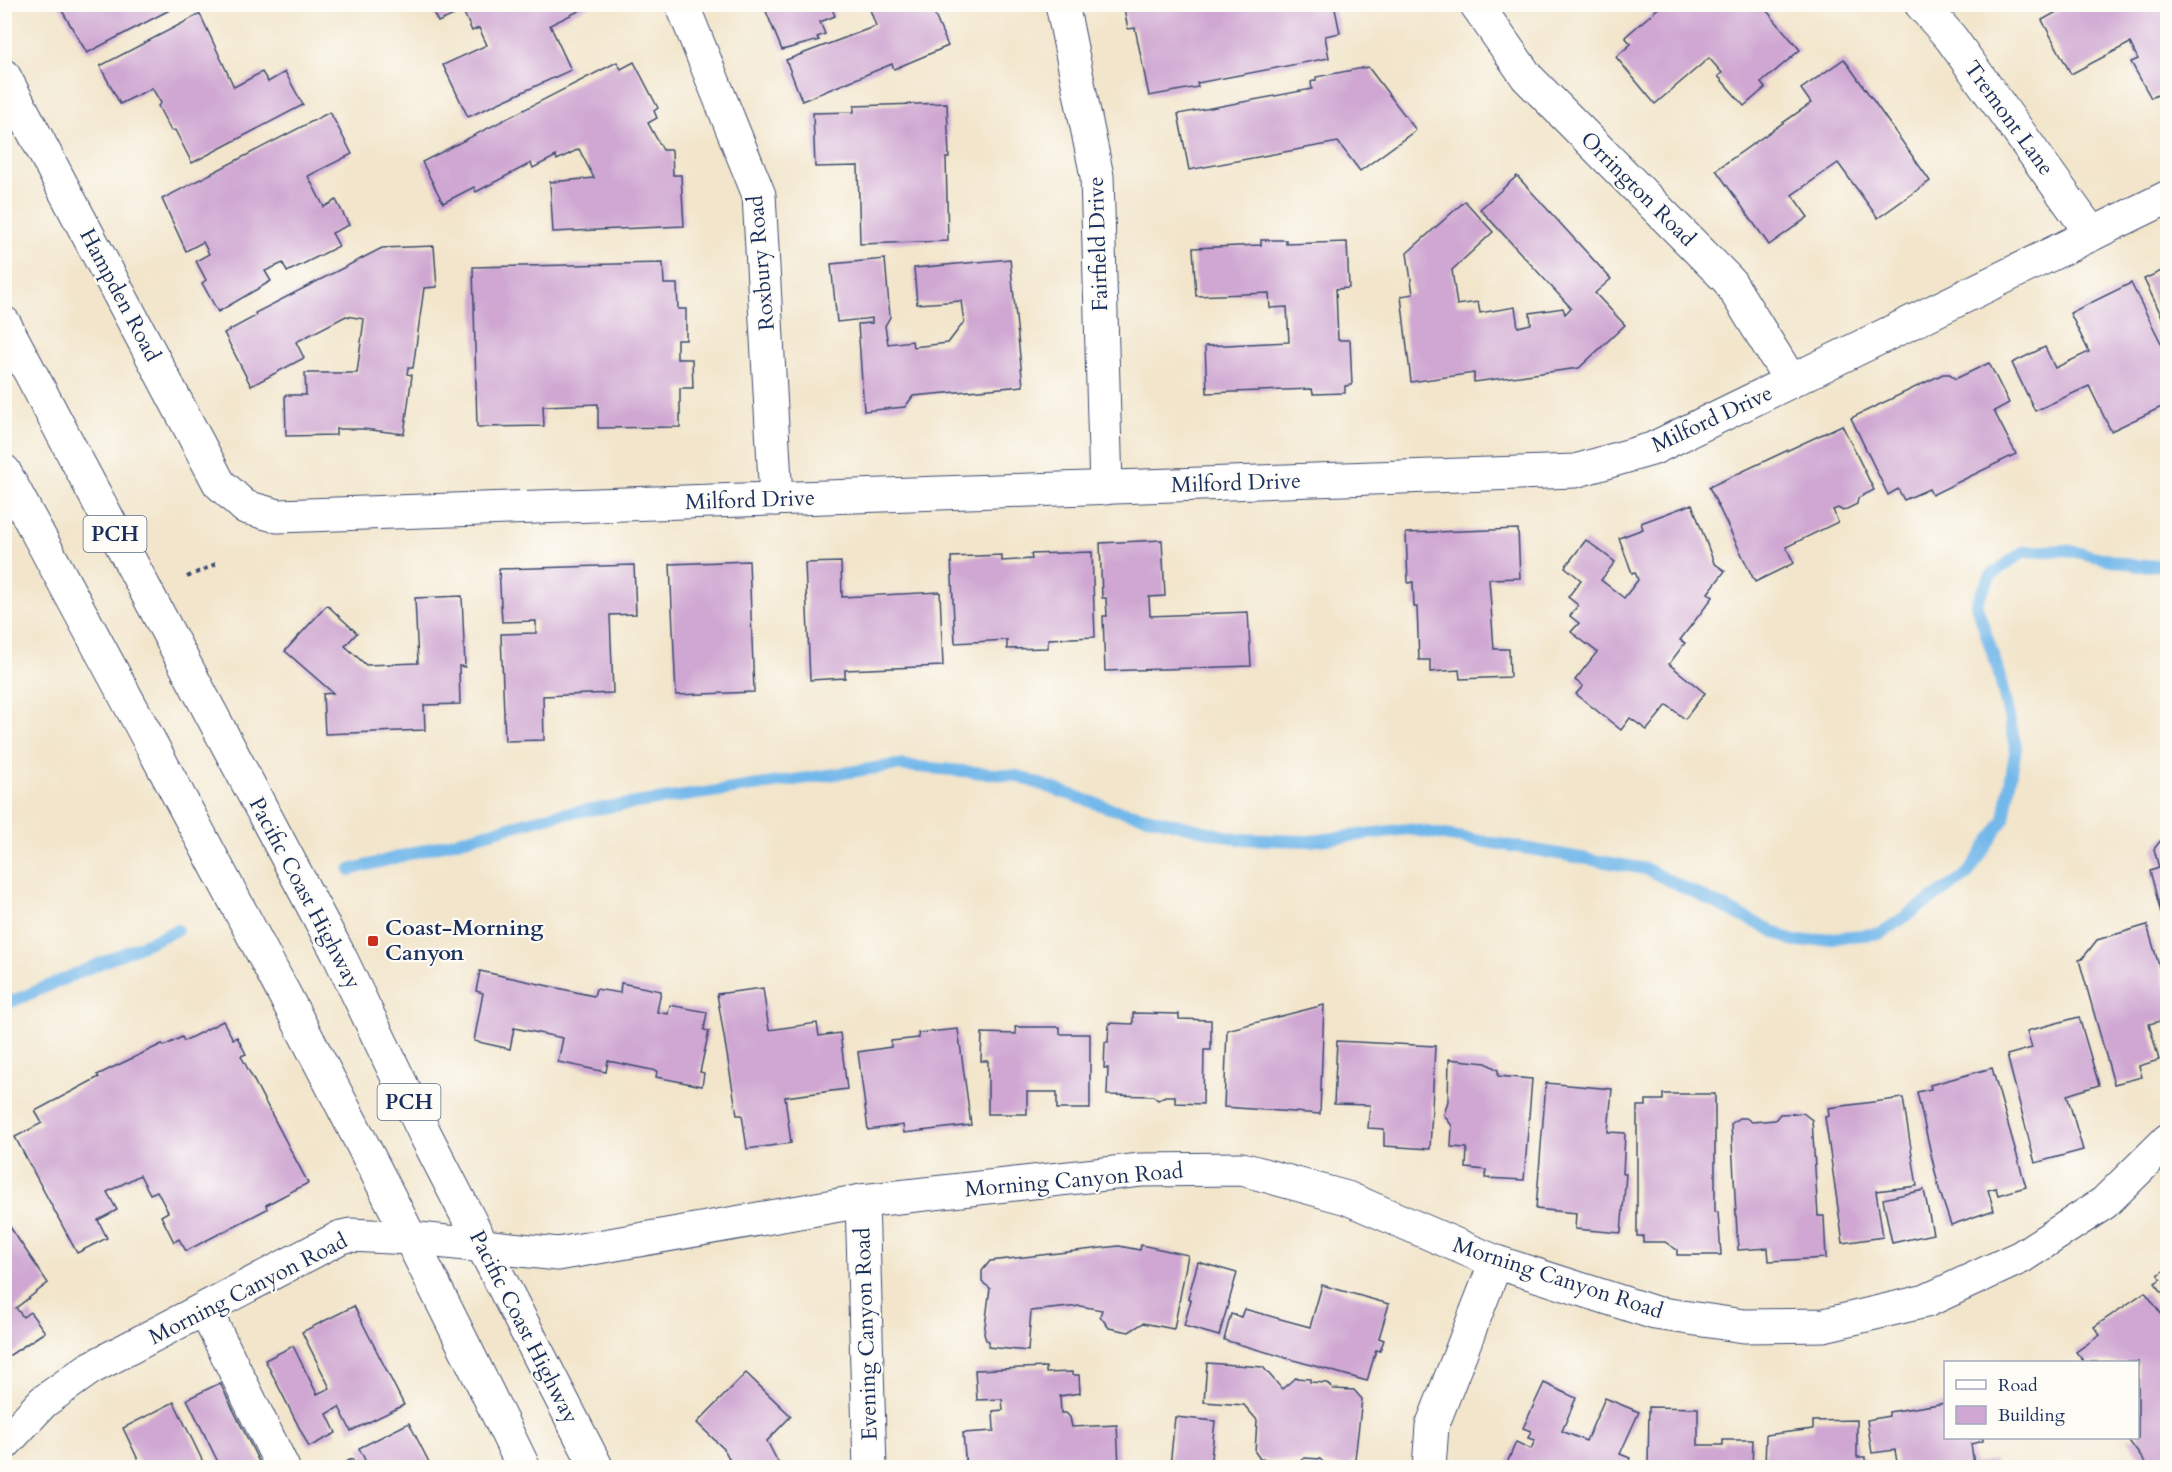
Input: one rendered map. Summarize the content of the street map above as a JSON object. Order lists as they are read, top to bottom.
{
  "streets": {
    "main road": [
      "Tremont Lane",
      "Orrington Road",
      "Fairfield Drive",
      "Roxbury Road",
      "Hampden Road",
      "Milford Drive",
      "PCH",
      "Pacific Coast Highway",
      "Morning Canyon Road",
      "Evening Canyon Road"
    ]
  },
  "crossings": [
    ["Tremont Lane", "Milford Drive"],
    ["Orrington Road", "Milford Drive"],
    ["Fairfield Drive", "Milford Drive"],
    ["Roxbury Road", "Milford Drive"],
    ["Hampden Road", "Milford Drive"],
    ["PCH", "Morning Canyon Road"],
    ["Pacific Coast Highway", "Morning Canyon Road"],
    ["Morning Canyon Road", "Evening Canyon Road"]
  ],
  "places": {
    "transit": ["Coast-Morning Canyon"]
  },
  "legend": ["Road", "Building"]
}
